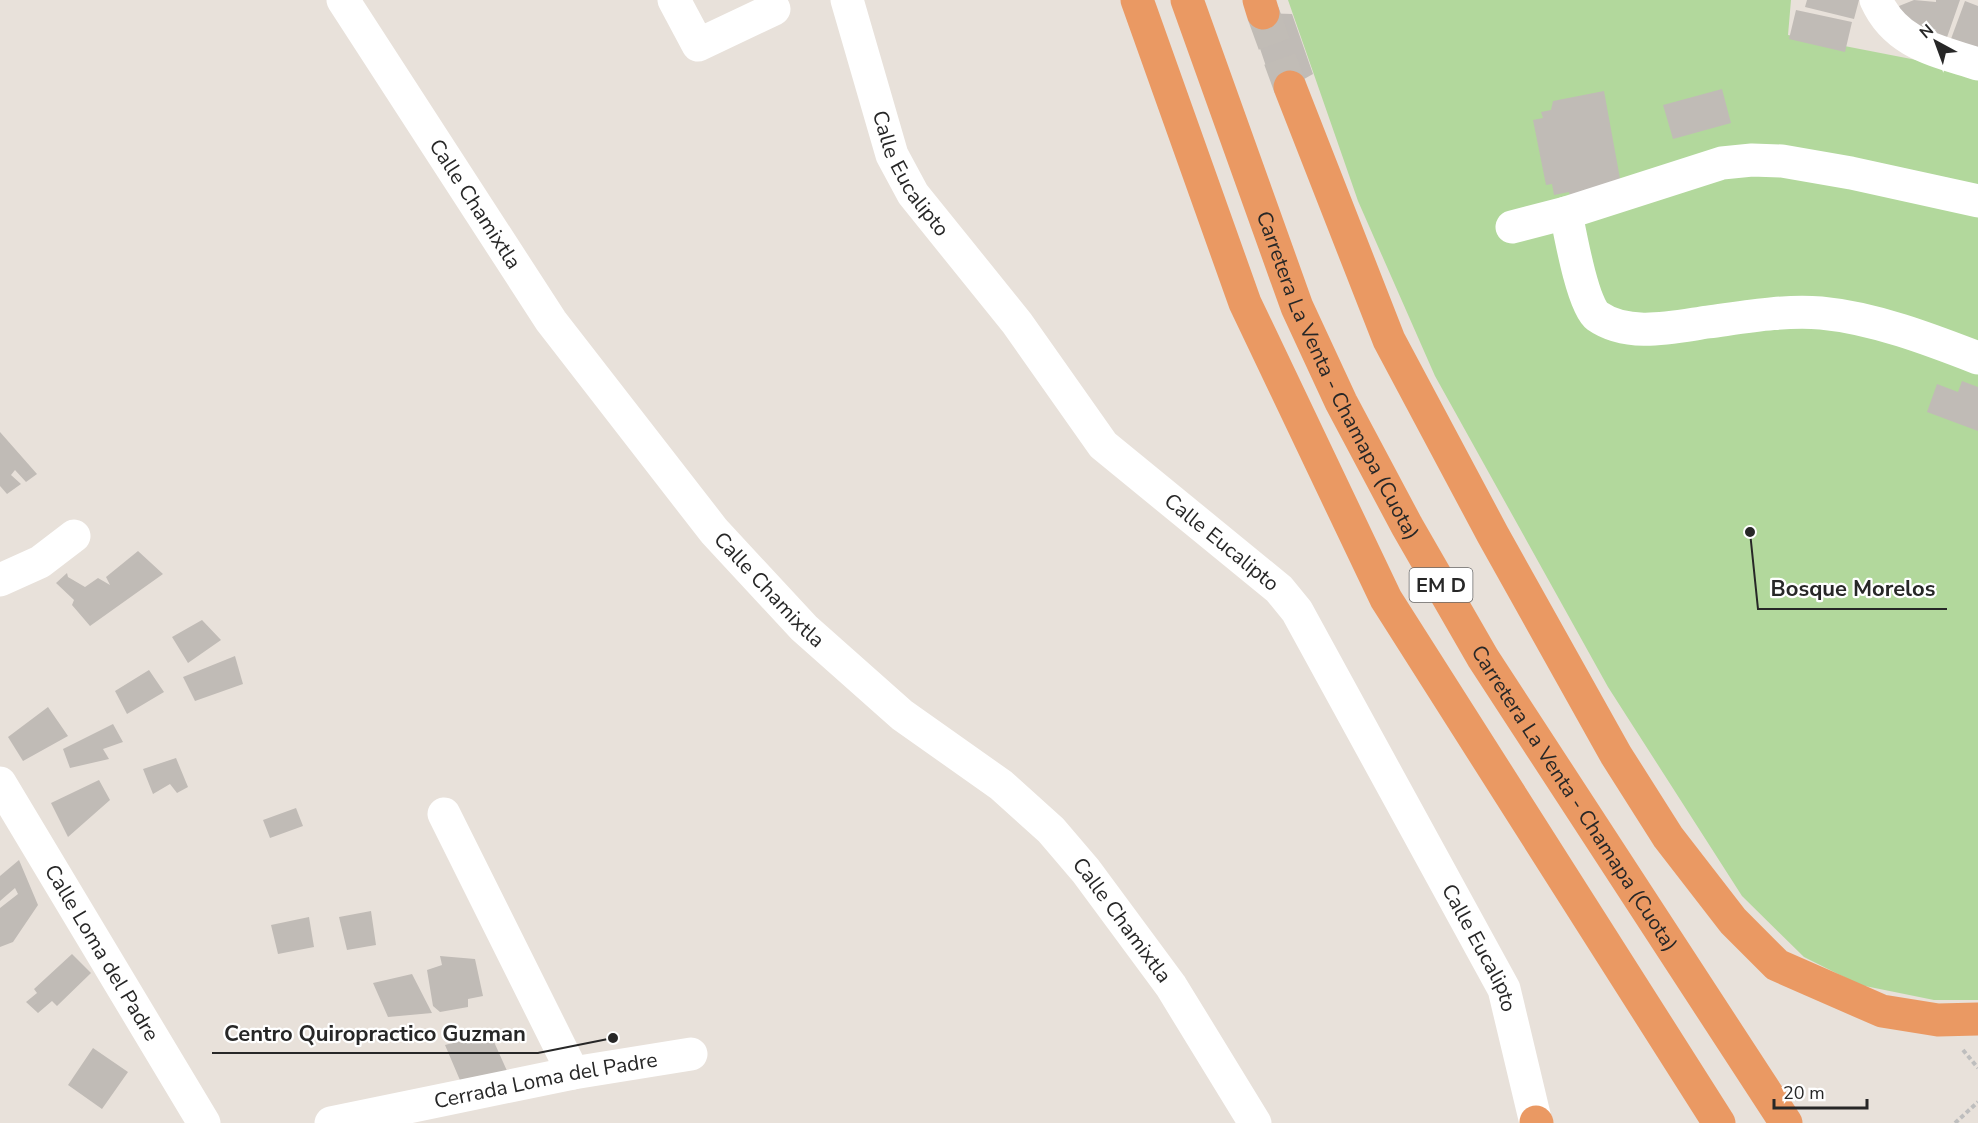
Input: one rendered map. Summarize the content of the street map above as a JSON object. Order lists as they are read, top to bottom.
{
  "streets": {
    "highway": ["Carretera La Venta - Chamapa (Cuota)", "EM D"],
    "street": [
      "Calle Eucalipto",
      "Calle Chamixtla",
      "Calle Loma del Padre",
      "Cerrada Loma del Padre"
    ]
  },
  "places": ["Bosque Morelos", "Centro Quiropractico Guzman"],
  "scale_bar": "20 m",
  "north": "top left"
}
